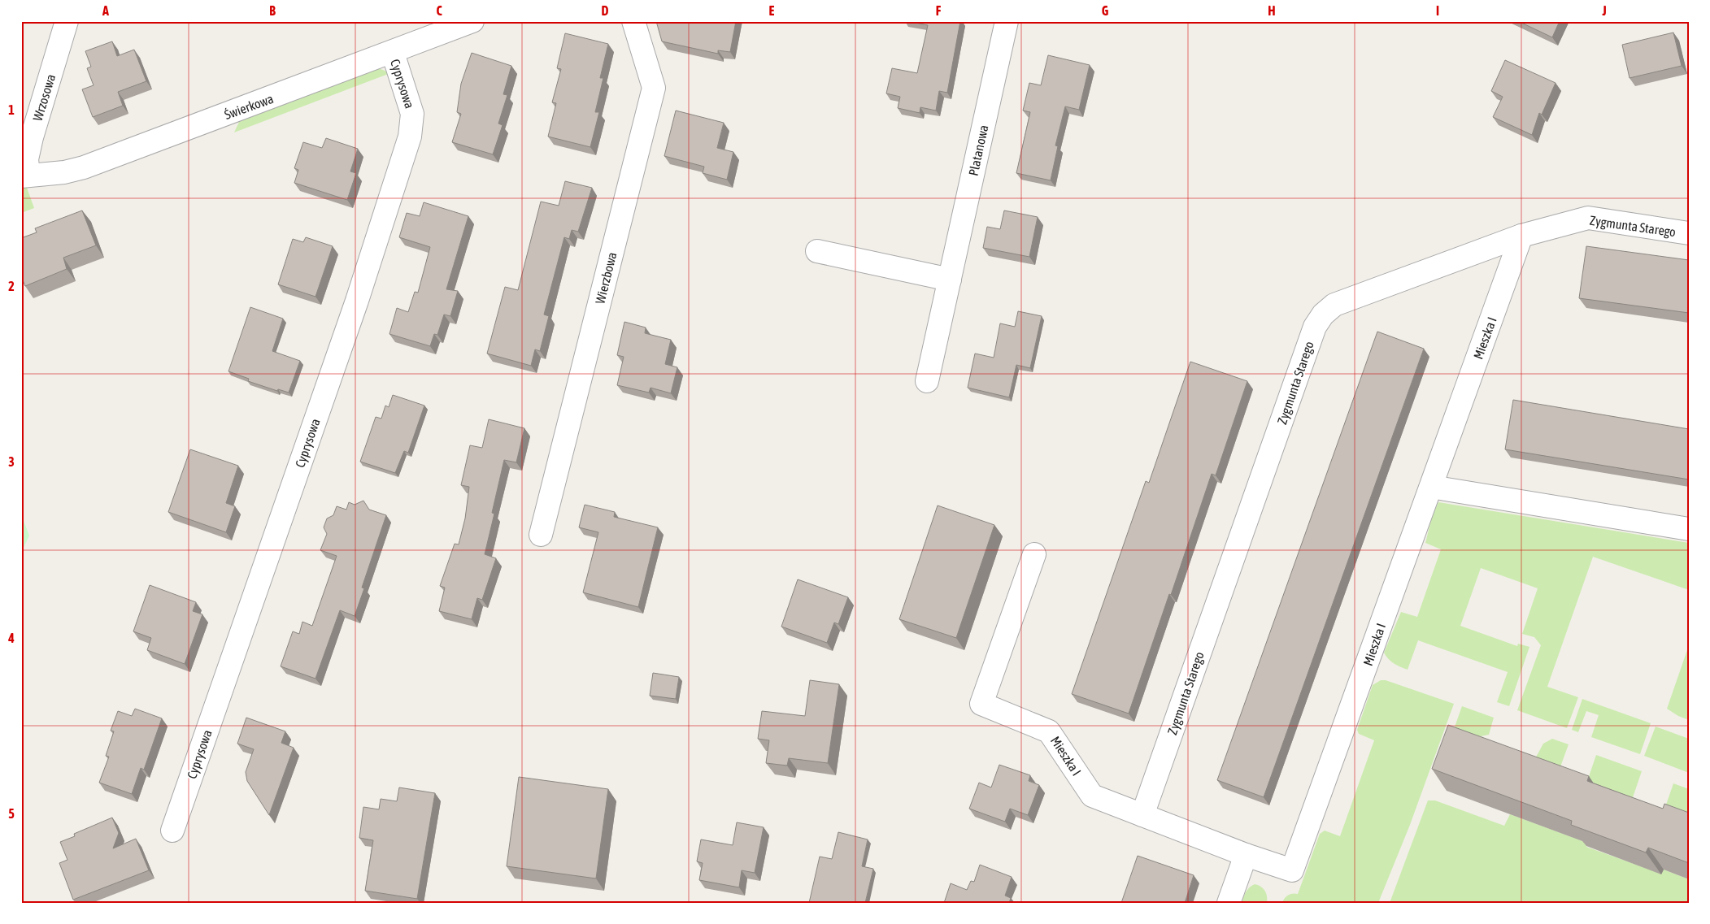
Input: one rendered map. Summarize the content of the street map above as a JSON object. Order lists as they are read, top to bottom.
{
  "streets": {
    "street": [
      "Cyprysowa",
      "Wrzosowa",
      "Świerkowa",
      "Platanowa",
      "Zygmunta Starego",
      "Wierzbowa",
      "Mieszka I"
    ]
  },
  "crossings": [
    ["Cyprysowa", "Świerkowa"],
    ["Wrzosowa", "Świerkowa"],
    ["Zygmunta Starego", "Mieszka I"]
  ],
  "grid": {
    "columns": [
      "A",
      "B",
      "C",
      "D",
      "E",
      "F",
      "G",
      "H",
      "I",
      "J"
    ],
    "rows": [
      "1",
      "2",
      "3",
      "4",
      "5"
    ]
  }
}
